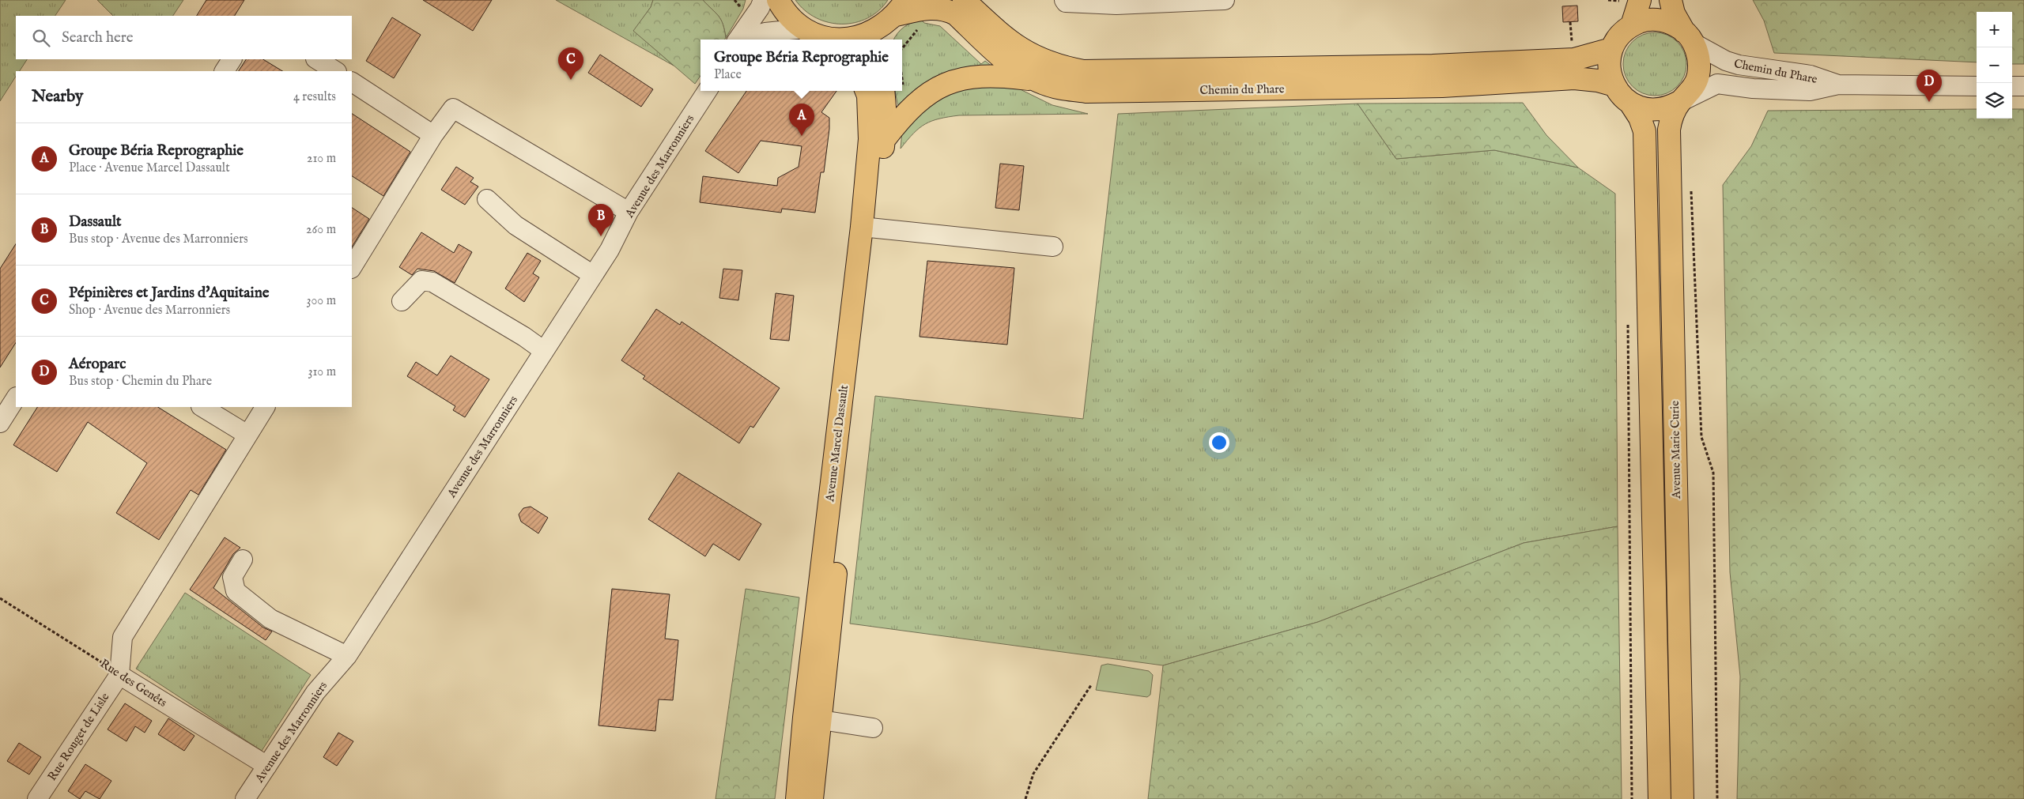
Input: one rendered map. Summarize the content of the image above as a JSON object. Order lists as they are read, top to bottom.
{
  "streets": {
    "main road": ["Chemin du Phare", "Avenue Marcel Dassault", "Avenue Marie Curie"],
    "street": ["Avenue des Marronniers", "Rue des Genêts", "Rue Rouget de Lisle"]
  },
  "crossings": [
    ["Chemin du Phare", "Avenue Marie Curie"],
    ["Avenue des Marronniers", "Rue des Genêts"],
    ["Rue des Genêts", "Rue Rouget de Lisle"]
  ],
  "page": {
    "map_buttons": ["+", "−"],
    "search": "Search here",
    "popup": ["Groupe Béria Reprographie", "Place"],
    "pins": [
      "C",
      "D",
      "A",
      "B"
    ],
    "heading": ["Nearby", "4 results"],
    "list": [
      {
        "mark": "A",
        "name": "Groupe Béria Reprographie",
        "note": "Place · Avenue Marcel Dassault",
        "value": "210 m"
      },
      {
        "mark": "B",
        "name": "Dassault",
        "note": "Bus stop · Avenue des Marronniers",
        "value": "260 m"
      },
      {
        "mark": "C",
        "name": "Pépinières et Jardins d'Aquitaine",
        "note": "Shop · Avenue des Marronniers",
        "value": "300 m"
      },
      {
        "mark": "D",
        "name": "Aéroparc",
        "note": "Bus stop · Chemin du Phare",
        "value": "310 m"
      }
    ]
  }
}
